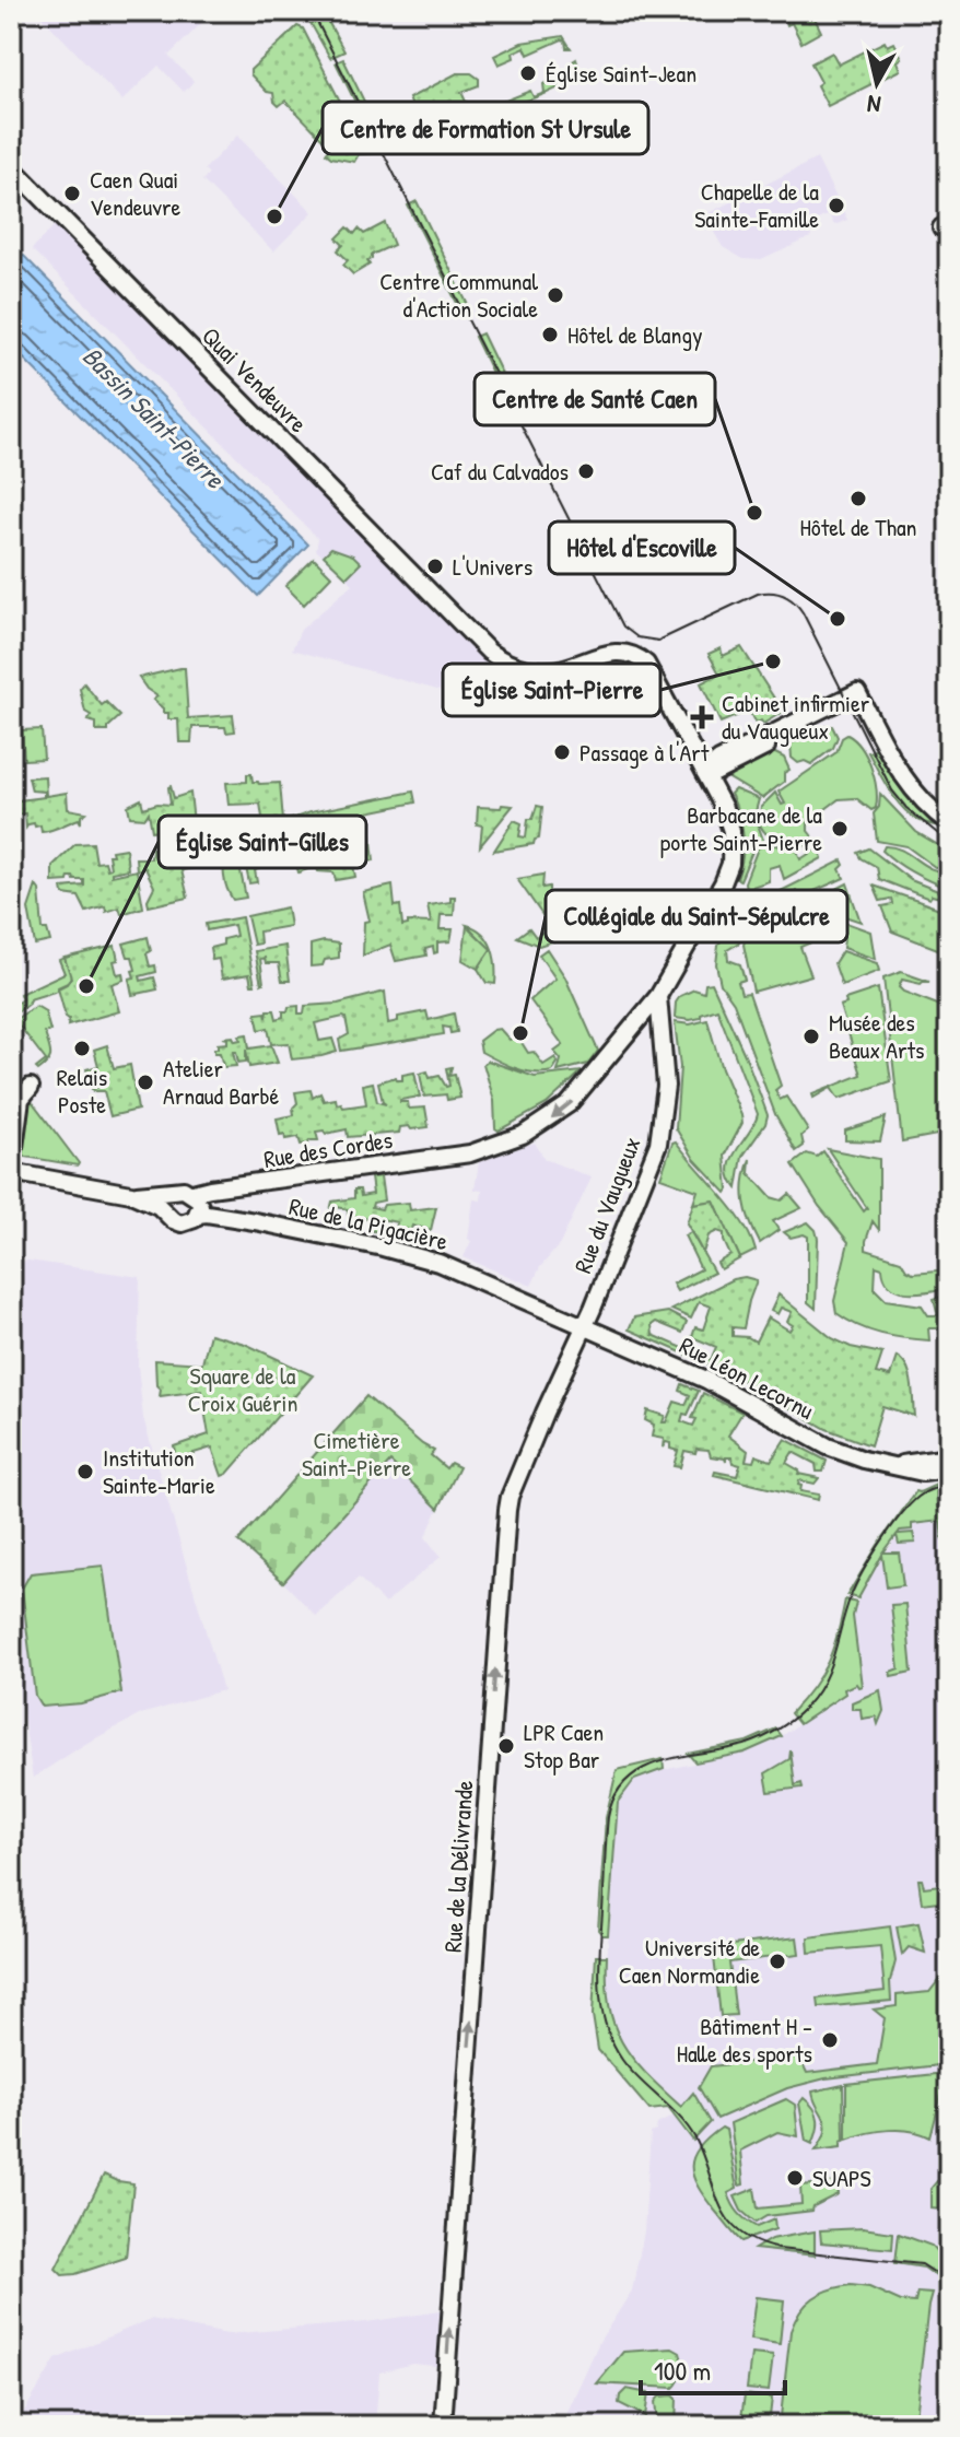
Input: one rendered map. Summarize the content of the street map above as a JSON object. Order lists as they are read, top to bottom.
{
  "streets": {
    "main road": [
      "Quai Vendeuvre",
      "Rue des Cordes",
      "Rue du Vaugueux",
      "Rue de la Pigacière",
      "Rue Léon Lecornu",
      "Rue de la Délivrande"
    ]
  },
  "crossings": [
    ["Quai Vendeuvre", "Rue des Cordes"],
    ["Rue des Cordes", "Rue du Vaugueux"],
    ["Rue des Cordes", "Rue de la Pigacière"],
    ["Rue du Vaugueux", "Rue de la Pigacière"],
    ["Rue du Vaugueux", "Rue Léon Lecornu"],
    ["Rue du Vaugueux", "Rue de la Délivrande"],
    ["Rue de la Pigacière", "Rue Léon Lecornu"],
    ["Rue de la Pigacière", "Rue de la Délivrande"],
    ["Rue Léon Lecornu", "Rue de la Délivrande"]
  ],
  "one_way": ["Rue des Cordes", "Rue de la Délivrande"],
  "water": ["Bassin Saint-Pierre"],
  "parks": ["Square de la Croix Guérin", "Cimetière Saint-Pierre"],
  "places": {
    "other": [
      "Église Saint-Jean",
      "Caen Quai Vendeuvre",
      "Chapelle de la Sainte-Famille",
      "Centre de Formation St Ursule",
      "Centre Communal d'Action Sociale",
      "Hôtel de Blangy",
      "Caf du Calvados",
      "Hôtel de Than",
      "Centre de Santé Caen",
      "L'Univers",
      "Hôtel d'Escoville",
      "Église Saint-Pierre",
      "Passage à l'Art",
      "Barbacane de la porte Saint-Pierre",
      "Église Saint-Gilles",
      "Collégiale du Saint-Sépulcre",
      "Musée des Beaux Arts",
      "Relais Poste",
      "Atelier Arnaud Barbé",
      "Institution Sainte-Marie",
      "LPR Caen Stop Bar",
      "Université de Caen Normandie",
      "Bâtiment H - Halle des sports",
      "SUAPS"
    ],
    "health": ["Cabinet infirmier du Vaugueux"]
  },
  "scale_bar": "100 m",
  "north": "bottom"
}
